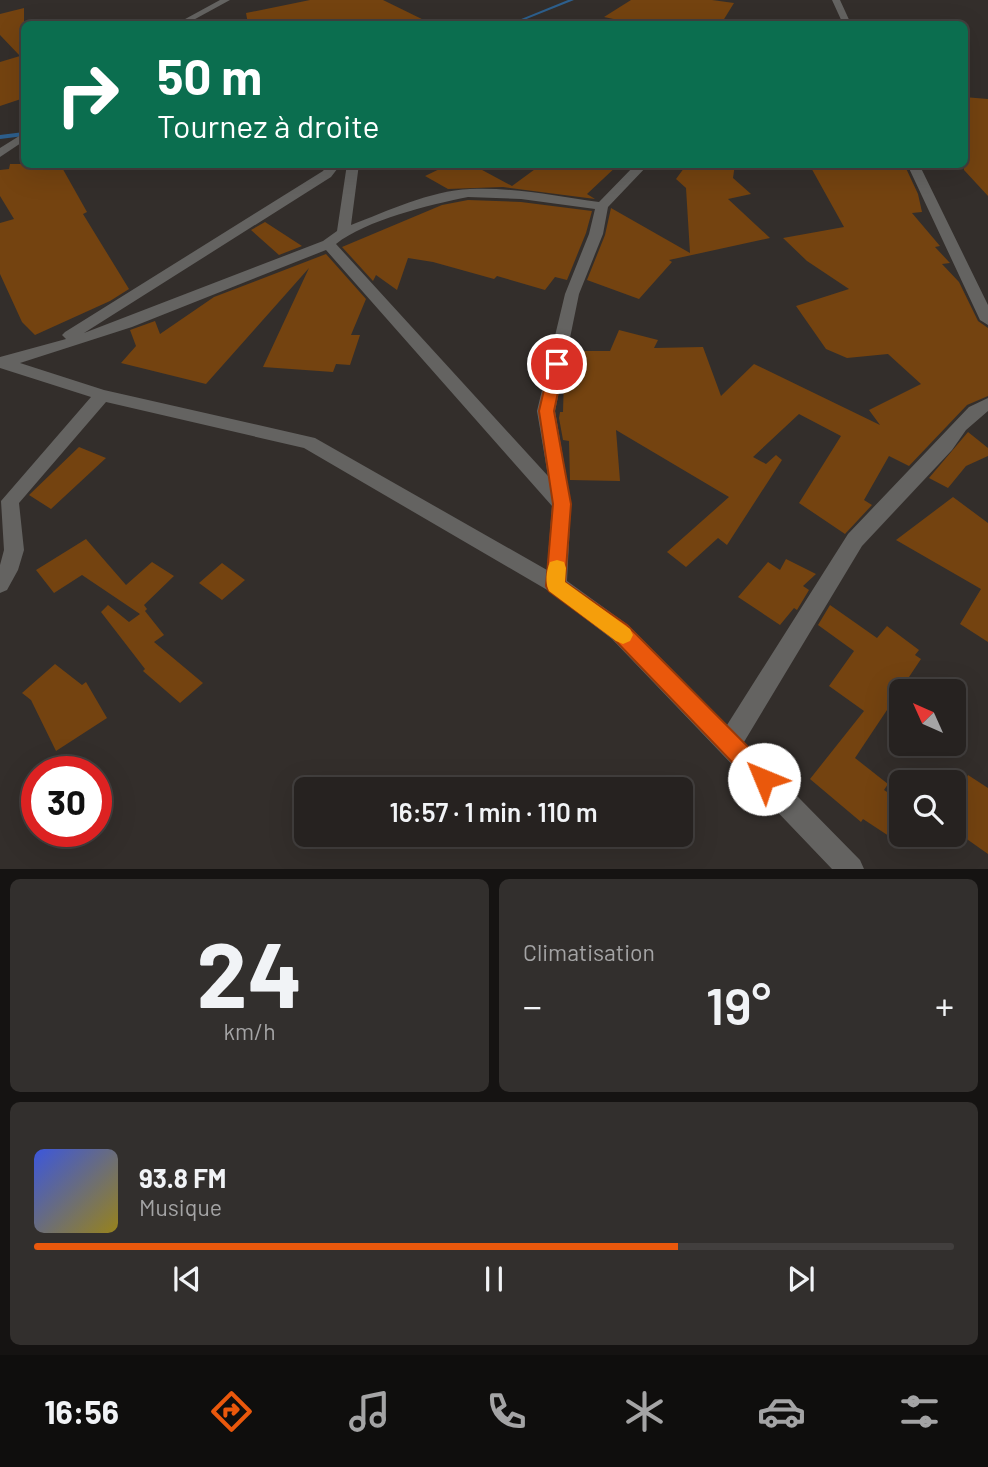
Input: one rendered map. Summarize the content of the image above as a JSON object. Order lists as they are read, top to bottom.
{
  "north": "top left",
  "page": {
    "turn": ["50 m", "Tournez à droite"],
    "limit": "30",
    "trip": "16:57 · 1 min · 110 m",
    "tile": [
      ["24", "km/h"],
      "Climatisation"
    ],
    "heat": ["−", "19°", "+"],
    "song": ["93.8 FM", "Musique"],
    "tabs": "16:56"
  }
}
